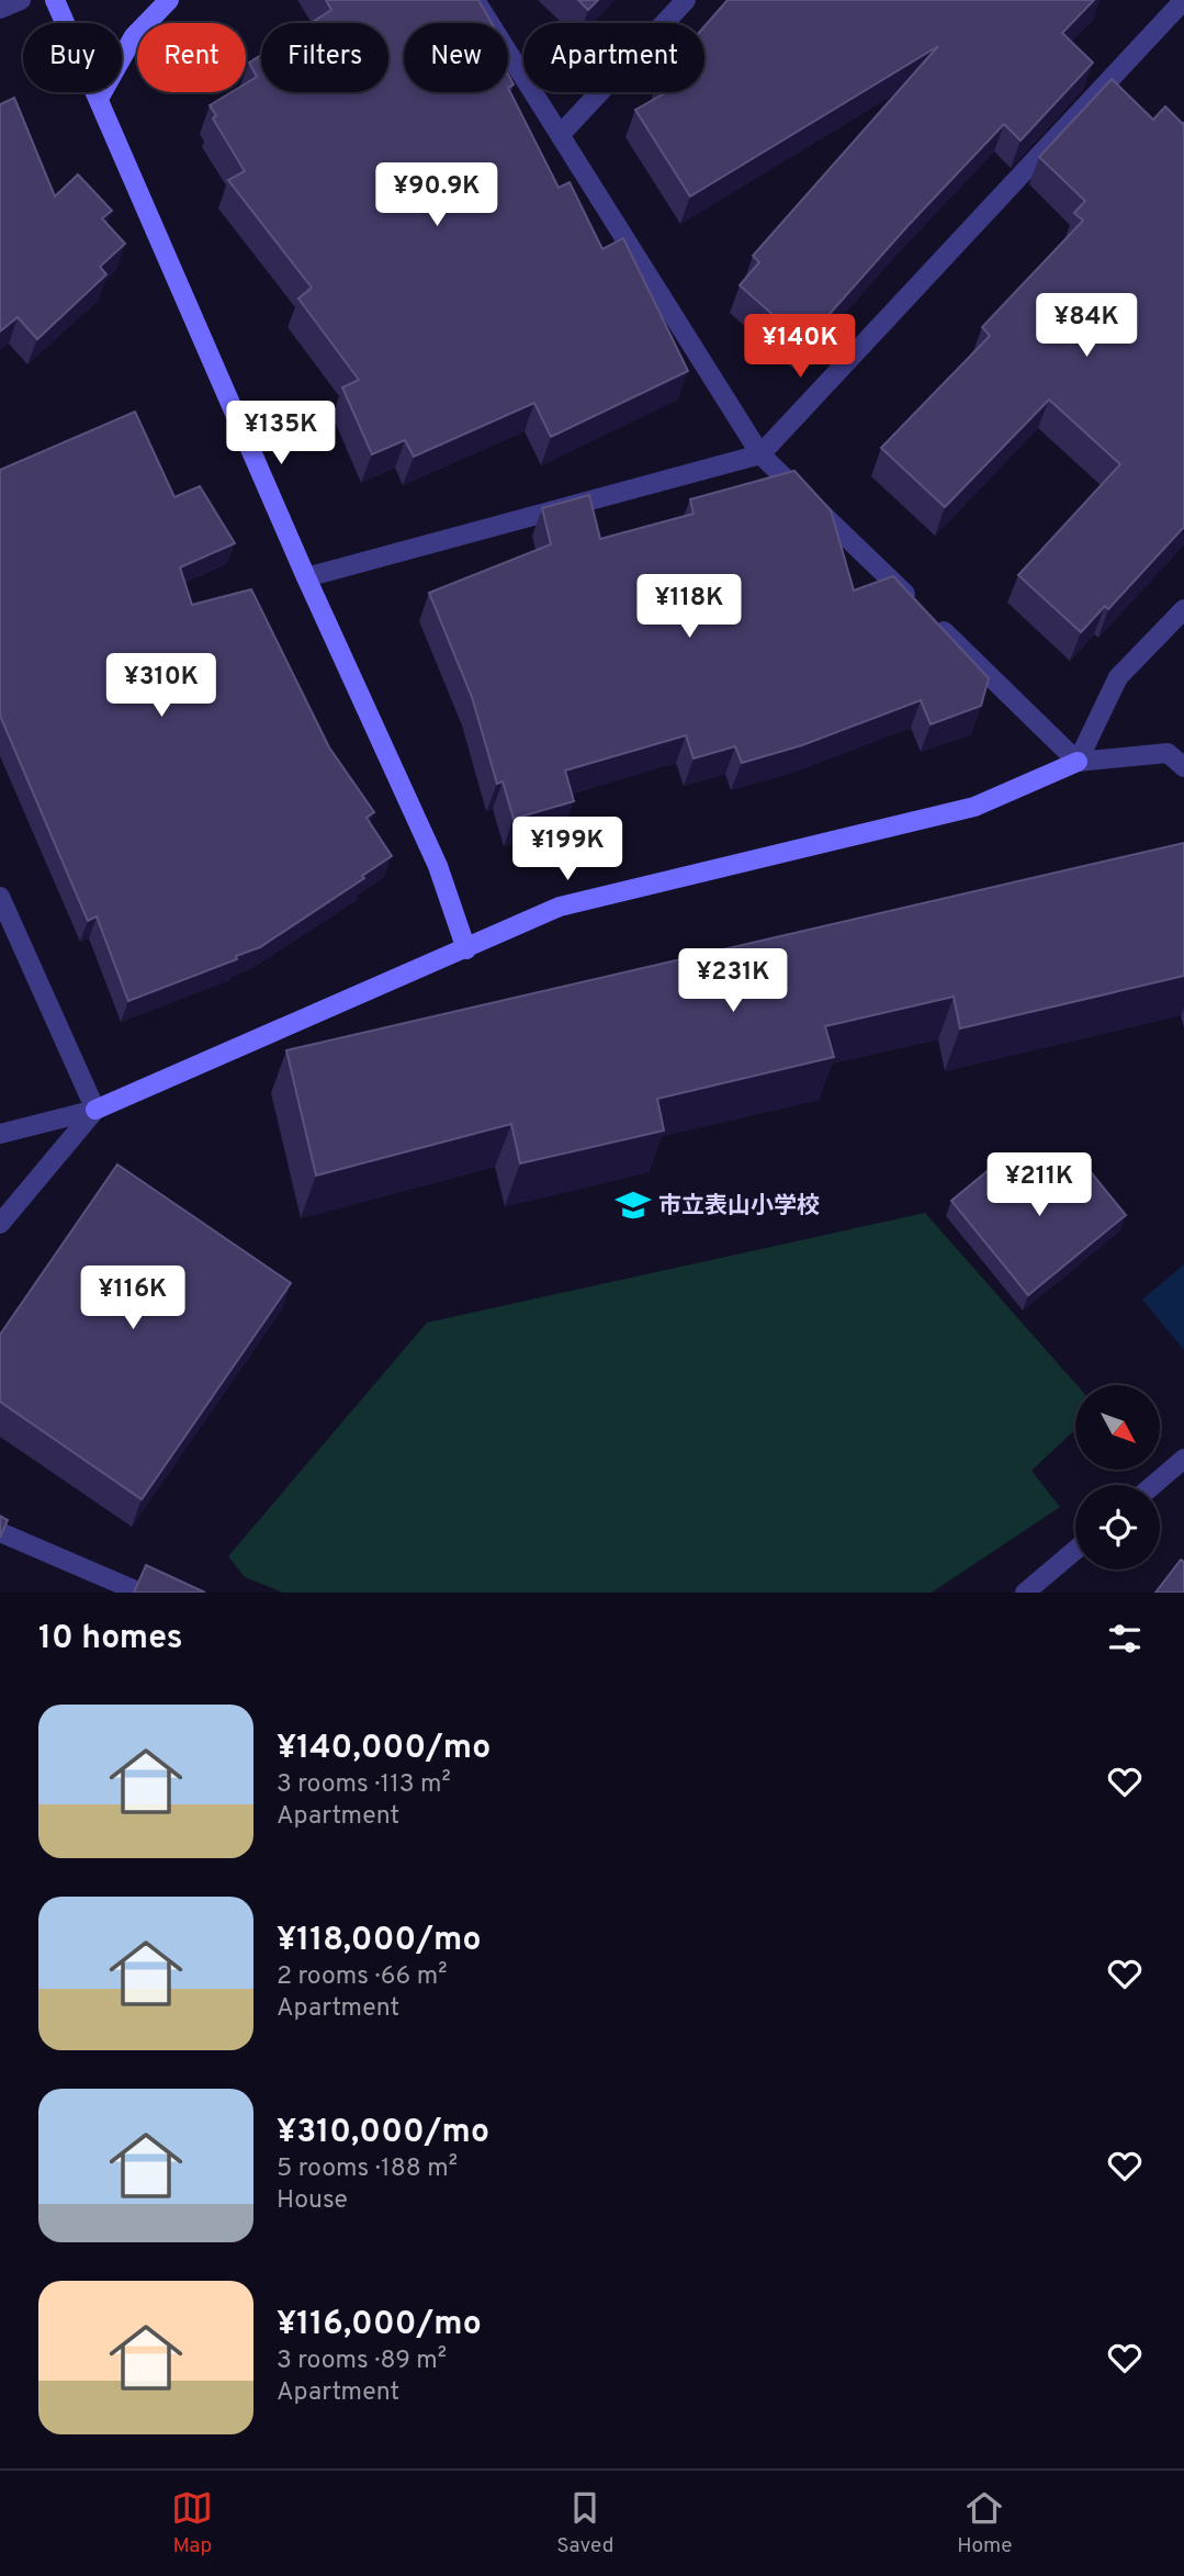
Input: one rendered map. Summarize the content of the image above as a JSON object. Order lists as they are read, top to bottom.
{
  "places": {
    "school or university": ["市立表山小学校"]
  },
  "north": "bottom right",
  "page": {
    "chip": [
      "Buy",
      "Rent",
      "Filters",
      "New",
      "Apartment"
    ],
    "price": [
      "¥90.9K",
      "¥84K",
      "¥140K",
      "¥135K",
      "¥118K",
      "¥310K",
      "¥199K",
      "¥231K",
      "¥211K",
      "¥116K"
    ],
    "heading": "10 homes",
    "list": [
      {
        "name": "¥140,000/mo",
        "note": "3 rooms · 113 m² · Apartment"
      },
      {
        "name": "¥118,000/mo",
        "note": "2 rooms · 66 m² · Apartment"
      },
      {
        "name": "¥310,000/mo",
        "note": "5 rooms · 188 m² · House"
      },
      {
        "name": "¥116,000/mo",
        "note": "3 rooms · 89 m² · Apartment"
      }
    ],
    "tabs": ["Map", "Saved", "Home"]
  }
}
